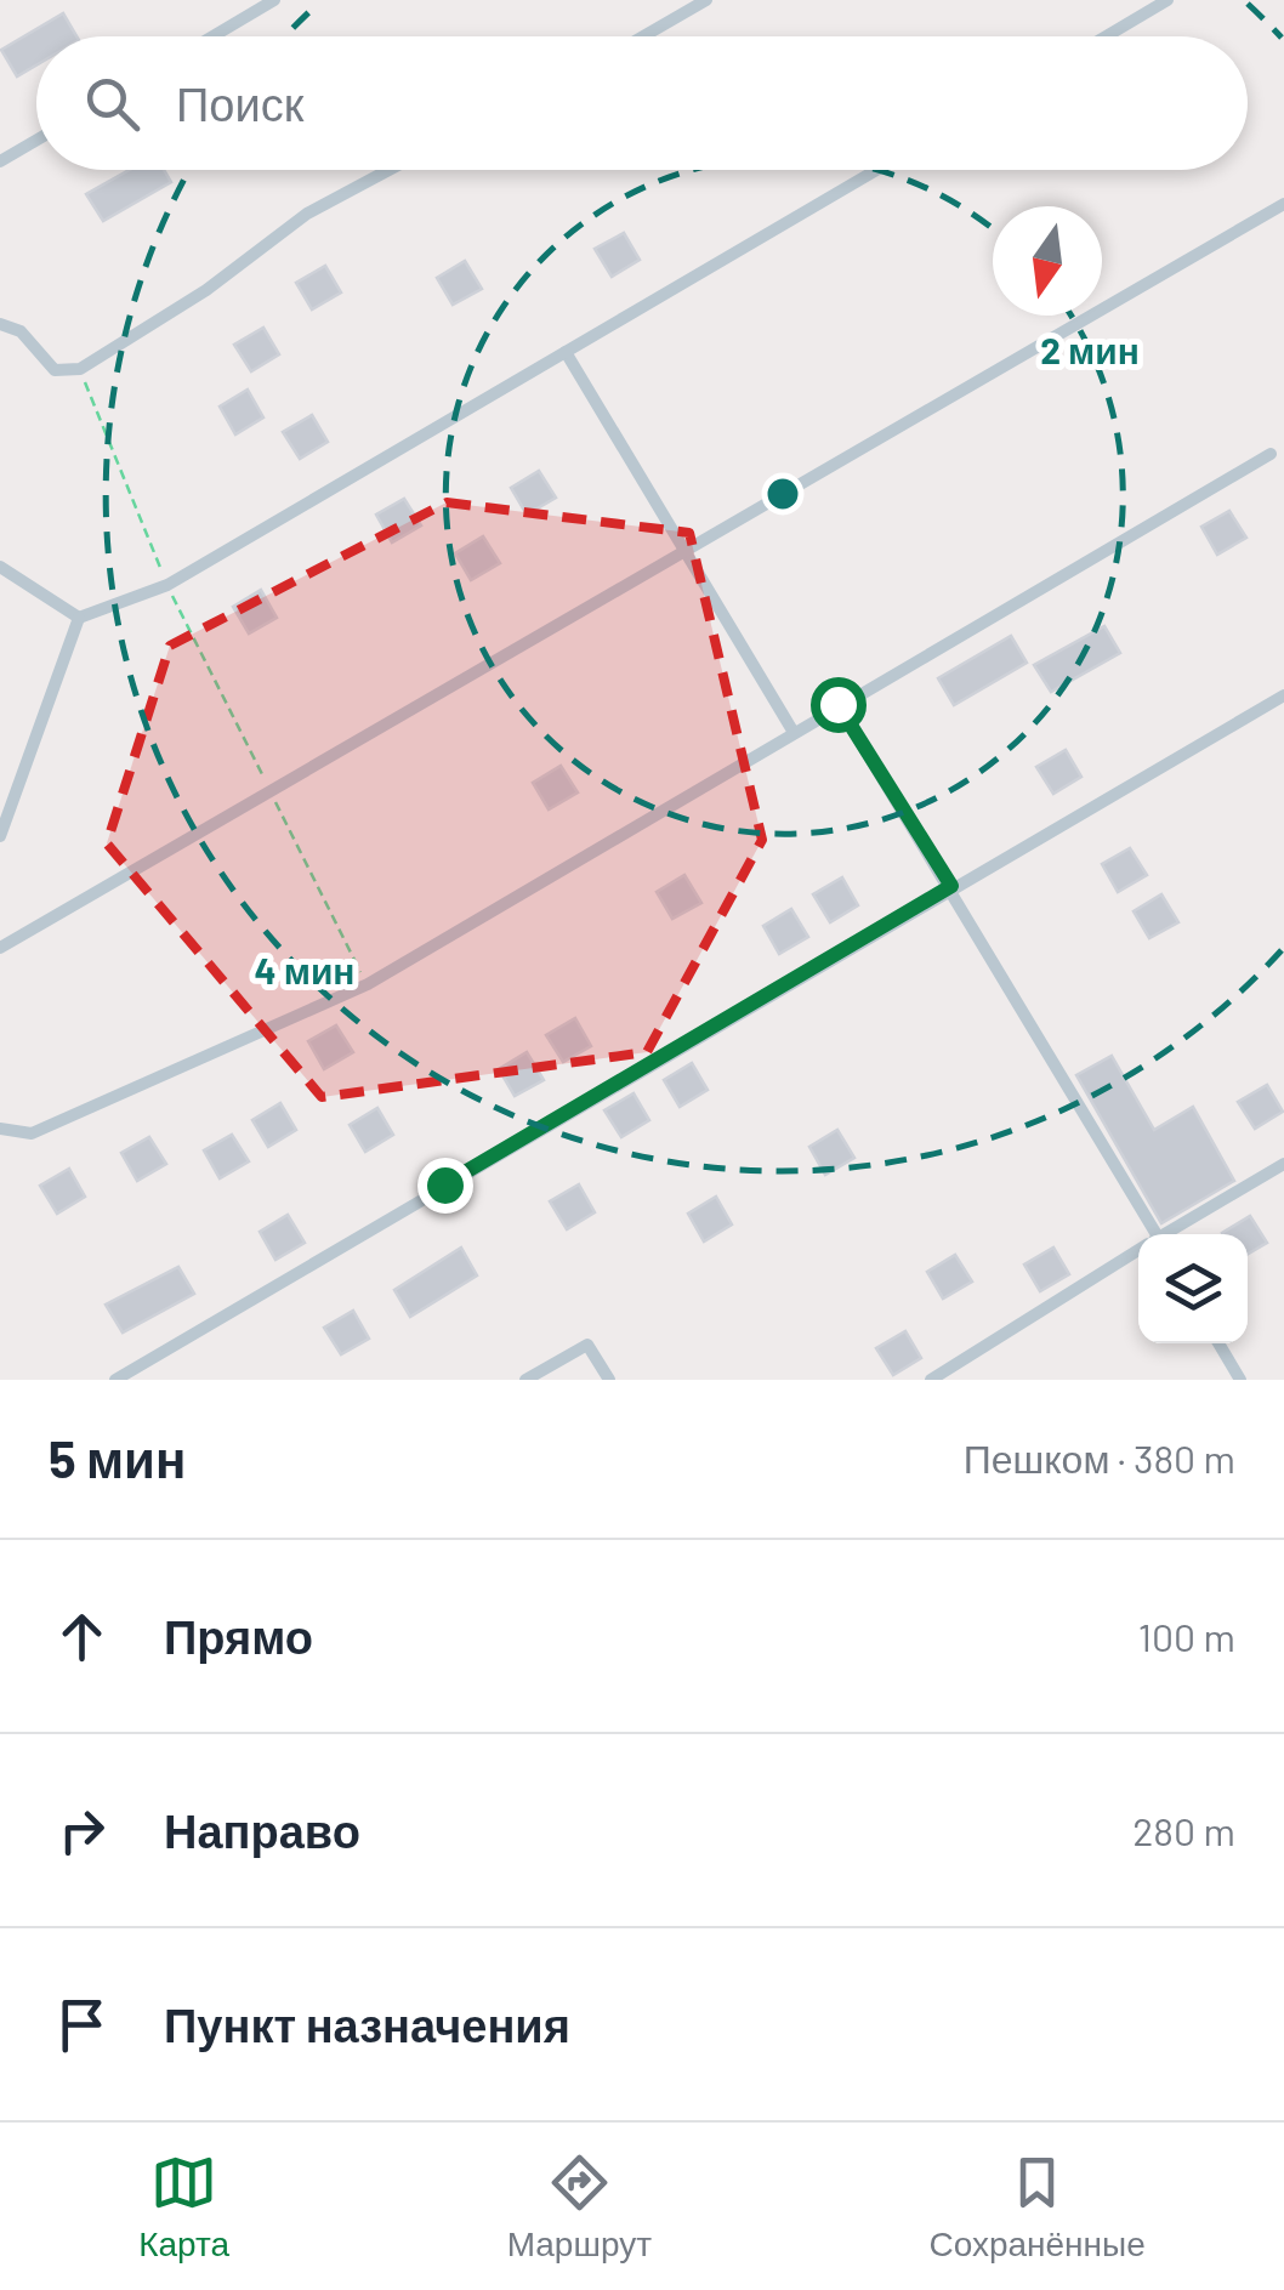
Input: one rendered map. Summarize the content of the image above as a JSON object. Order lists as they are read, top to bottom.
{
  "north": "bottom",
  "page": {
    "search": "Поиск",
    "heading": ["5 мин", "Пешком · 380 m"],
    "list": [
      ["Прямо", "100 m"],
      ["Направо", "280 m"],
      "Пункт назначения"
    ],
    "nav": ["Карта", "Маршрут", "Сохранённые"]
  },
  "rings": ["2 мин", "4 мин"]
}
